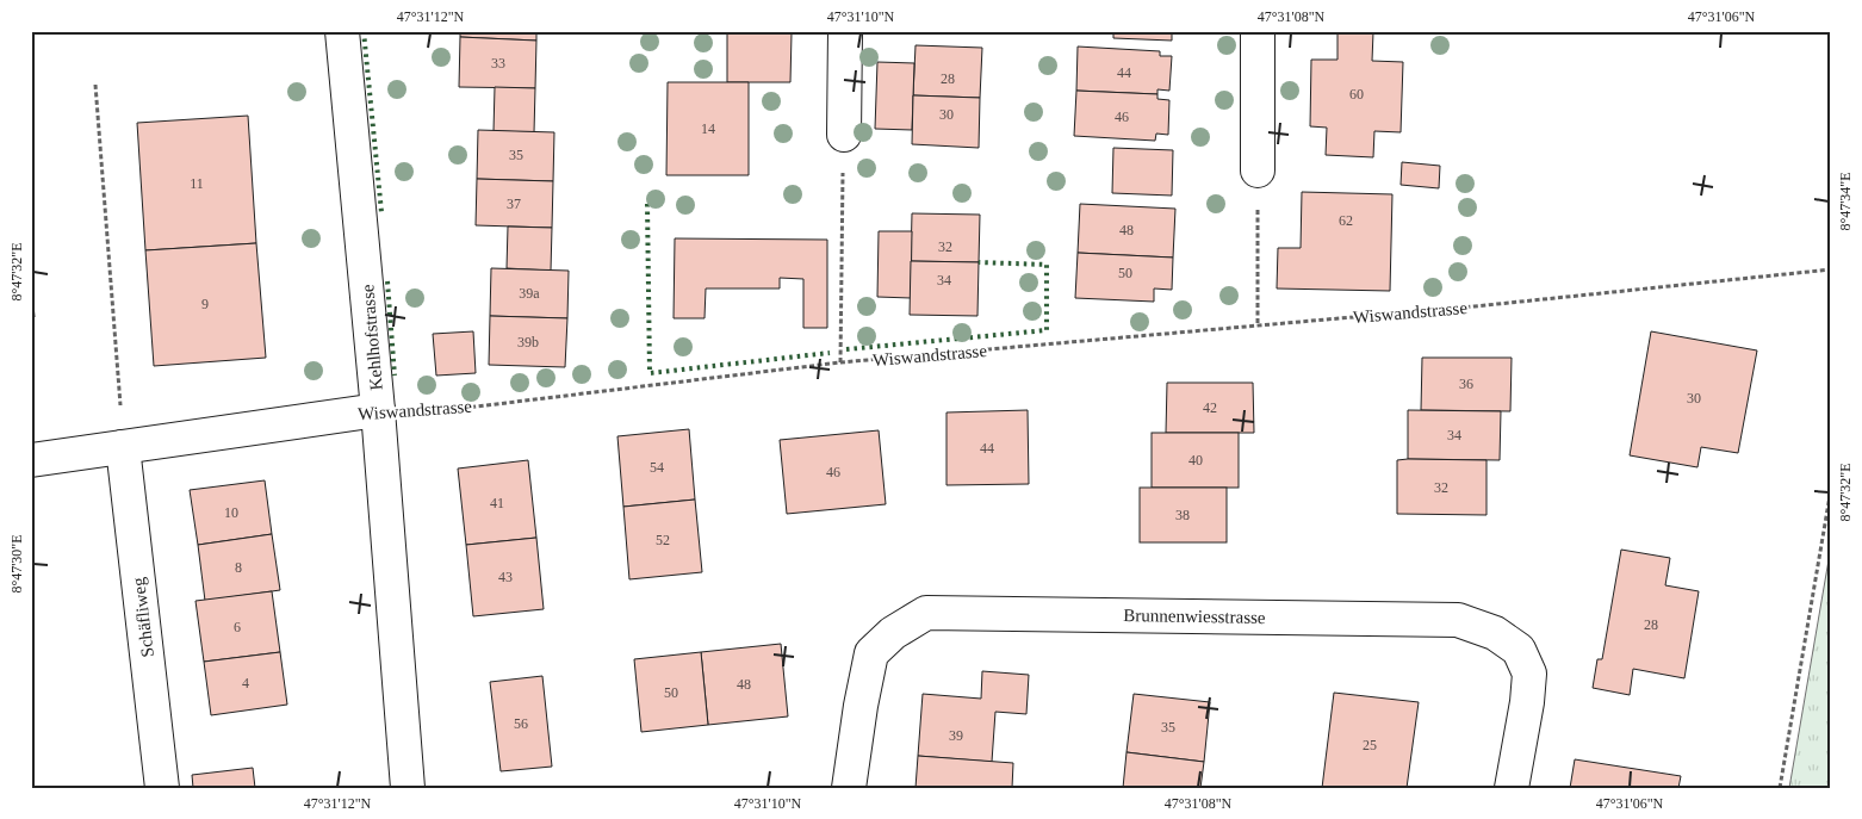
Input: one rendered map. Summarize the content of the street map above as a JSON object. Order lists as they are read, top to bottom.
{
  "streets": {
    "street": [
      "Wiswandstrasse",
      "Kehlhofstrasse",
      "Brunnenwiesstrasse",
      "Schäfliweg"
    ]
  },
  "crossings": [
    ["Wiswandstrasse", "Kehlhofstrasse"],
    ["Wiswandstrasse", "Schäfliweg"]
  ],
  "house_numbers": [
    "33",
    "44",
    "28",
    "60",
    "30",
    "46",
    "14",
    "35",
    "11",
    "37",
    "62",
    "48",
    "32",
    "50",
    "34",
    "39a",
    "9",
    "39b",
    "36",
    "30",
    "42",
    "34",
    "44",
    "40",
    "54",
    "46",
    "32",
    "41",
    "10",
    "38",
    "52",
    "8",
    "43",
    "28",
    "6",
    "4",
    "48",
    "50",
    "56",
    "35",
    "39",
    "25"
  ],
  "coordinates": [
    "47°31'12\"N",
    "47°31'10\"N",
    "47°31'08\"N",
    "47°31'06\"N",
    "8°47'34\"E",
    "8°47'32\"E",
    "8°47'30\"E"
  ]
}
